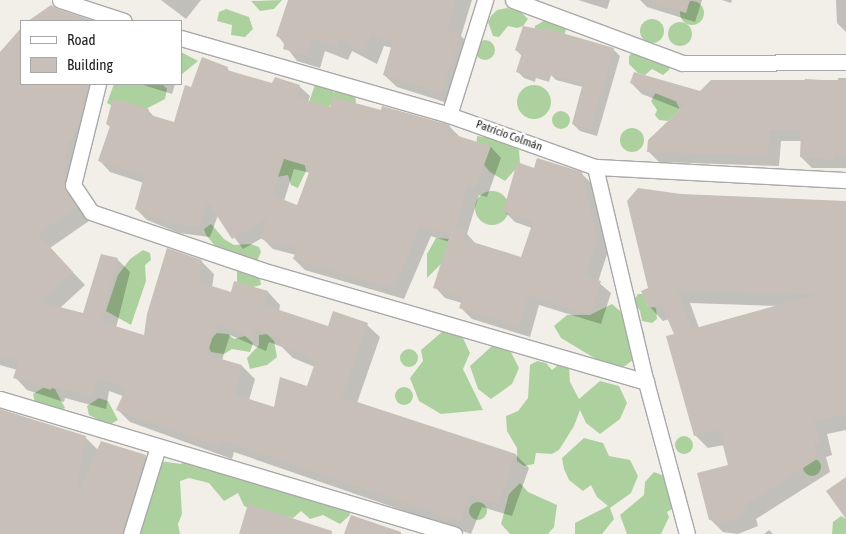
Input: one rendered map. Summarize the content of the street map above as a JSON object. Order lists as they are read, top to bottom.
{
  "streets": {
    "street": ["Patricio Colmán"]
  },
  "legend": ["Road", "Building"]
}
